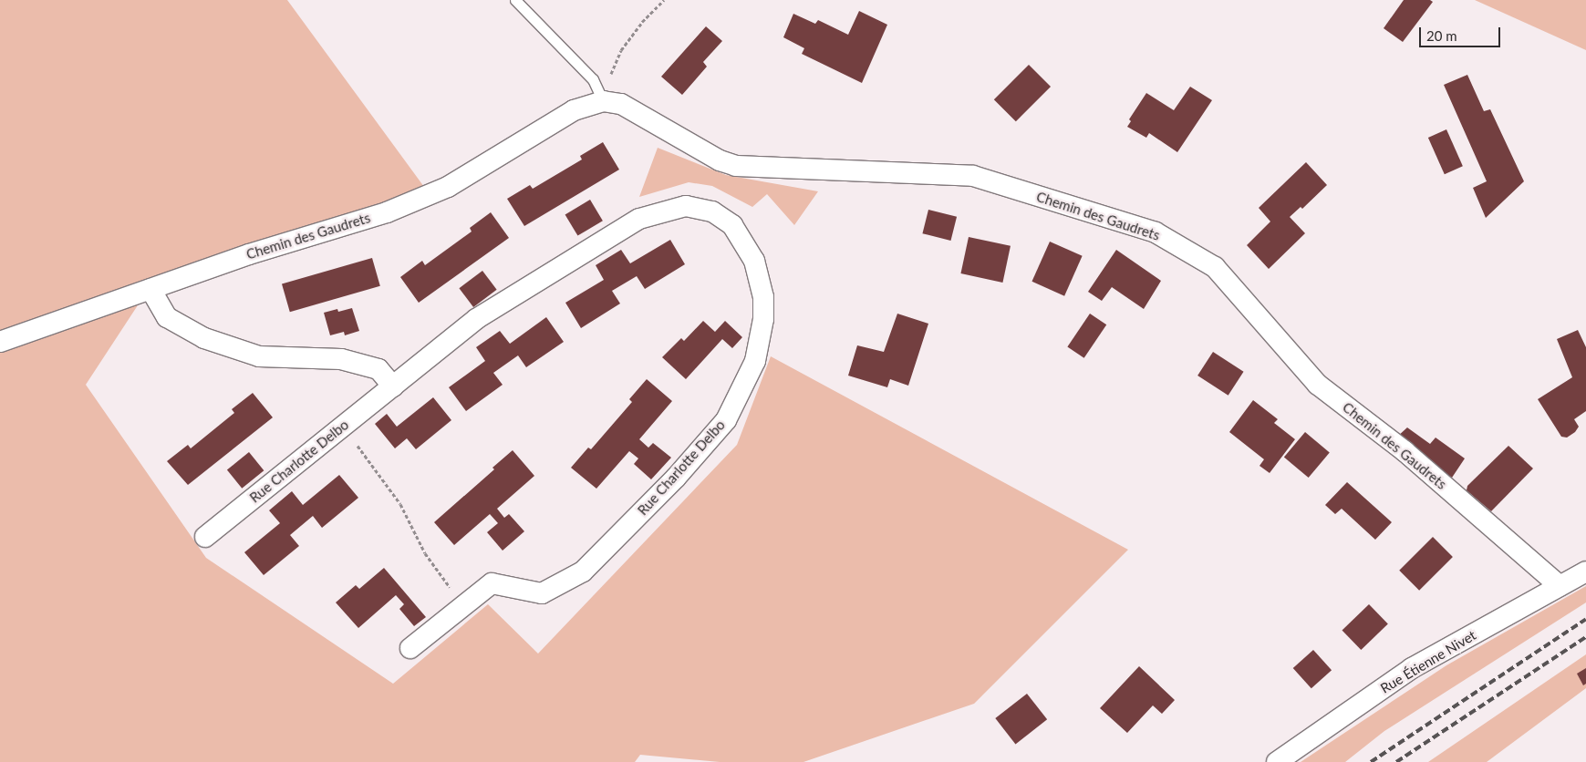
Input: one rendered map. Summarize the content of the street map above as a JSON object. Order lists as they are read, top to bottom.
{
  "streets": {
    "street": ["Chemin des Gaudrets", "Rue Charlotte Delbo", "Rue Étienne Nivet"]
  },
  "crossings": [
    ["Chemin des Gaudrets", "Rue Étienne Nivet"]
  ],
  "scale_bar": "20 m"
}
